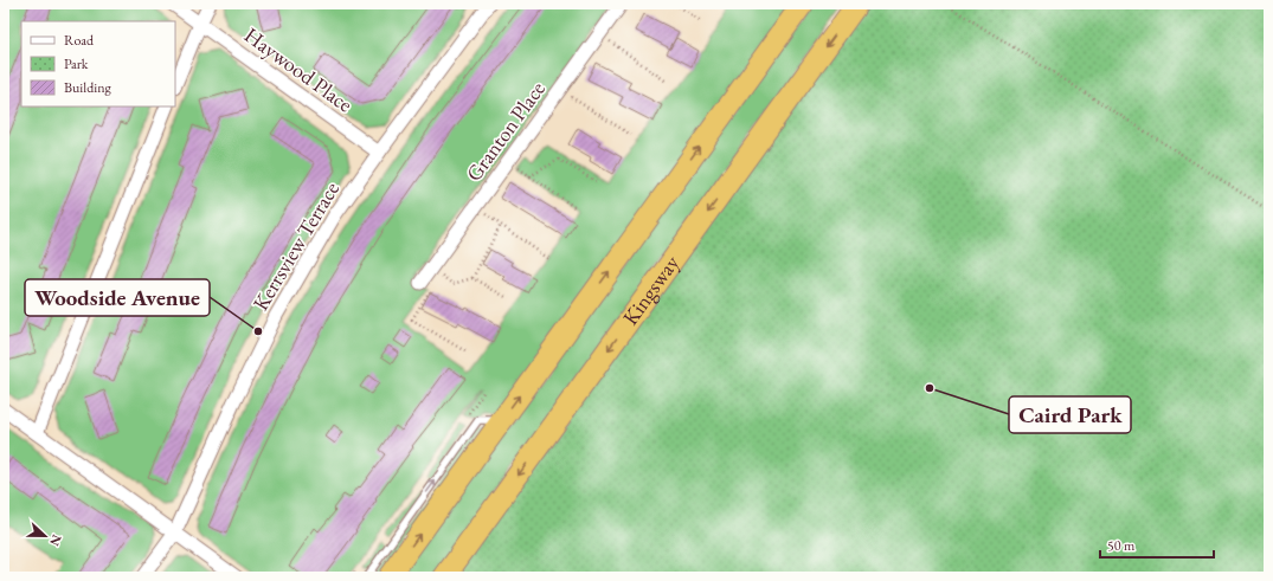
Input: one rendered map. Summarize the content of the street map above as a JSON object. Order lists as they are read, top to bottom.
{
  "streets": {
    "highway": ["Kingsway"],
    "street": ["Haywood Place", "Granton Place", "Kerrsview Terrace"]
  },
  "crossings": [
    ["Haywood Place", "Kerrsview Terrace"]
  ],
  "places": ["Woodside Avenue", "Caird Park"],
  "legend": ["Road", "Park", "Building"],
  "scale_bar": "50 m",
  "north": "right"
}
